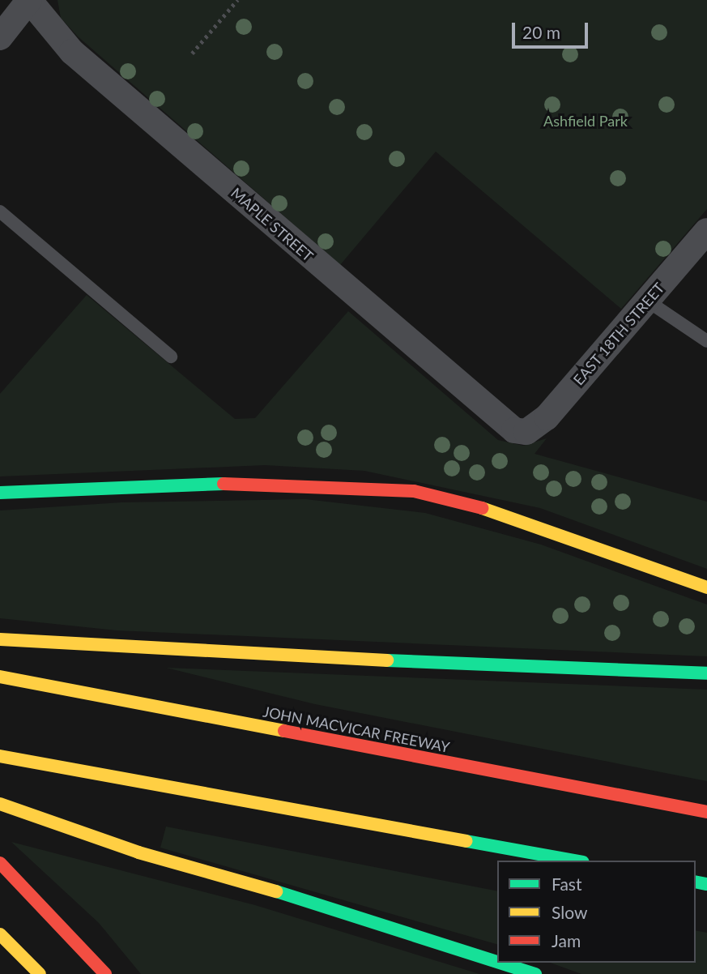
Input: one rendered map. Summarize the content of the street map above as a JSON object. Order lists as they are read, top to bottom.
{
  "streets": {
    "main road": ["JOHN MACVICAR FREEWAY"],
    "street": ["MAPLE STREET", "EAST 18TH STREET"]
  },
  "crossings": [
    ["MAPLE STREET", "EAST 18TH STREET"]
  ],
  "parks": ["Ashfield Park"],
  "legend": ["Fast", "Slow", "Jam"],
  "scale_bar": "20 m"
}
